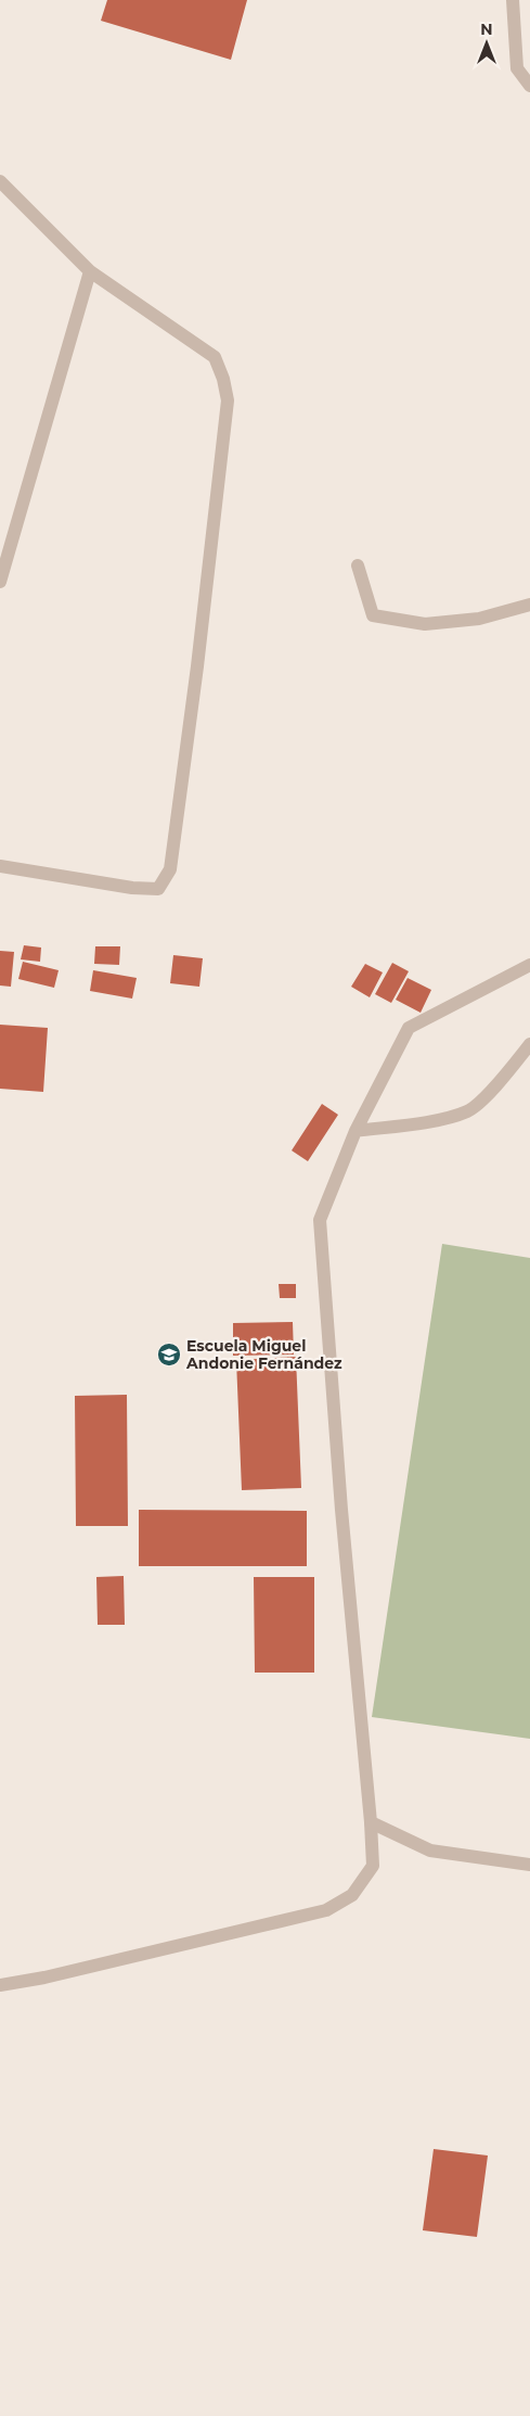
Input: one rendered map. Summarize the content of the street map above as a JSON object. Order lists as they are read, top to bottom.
{
  "places": {
    "school or university": ["Escuela Miguel Andonie Fernández"]
  },
  "north": "top"
}
